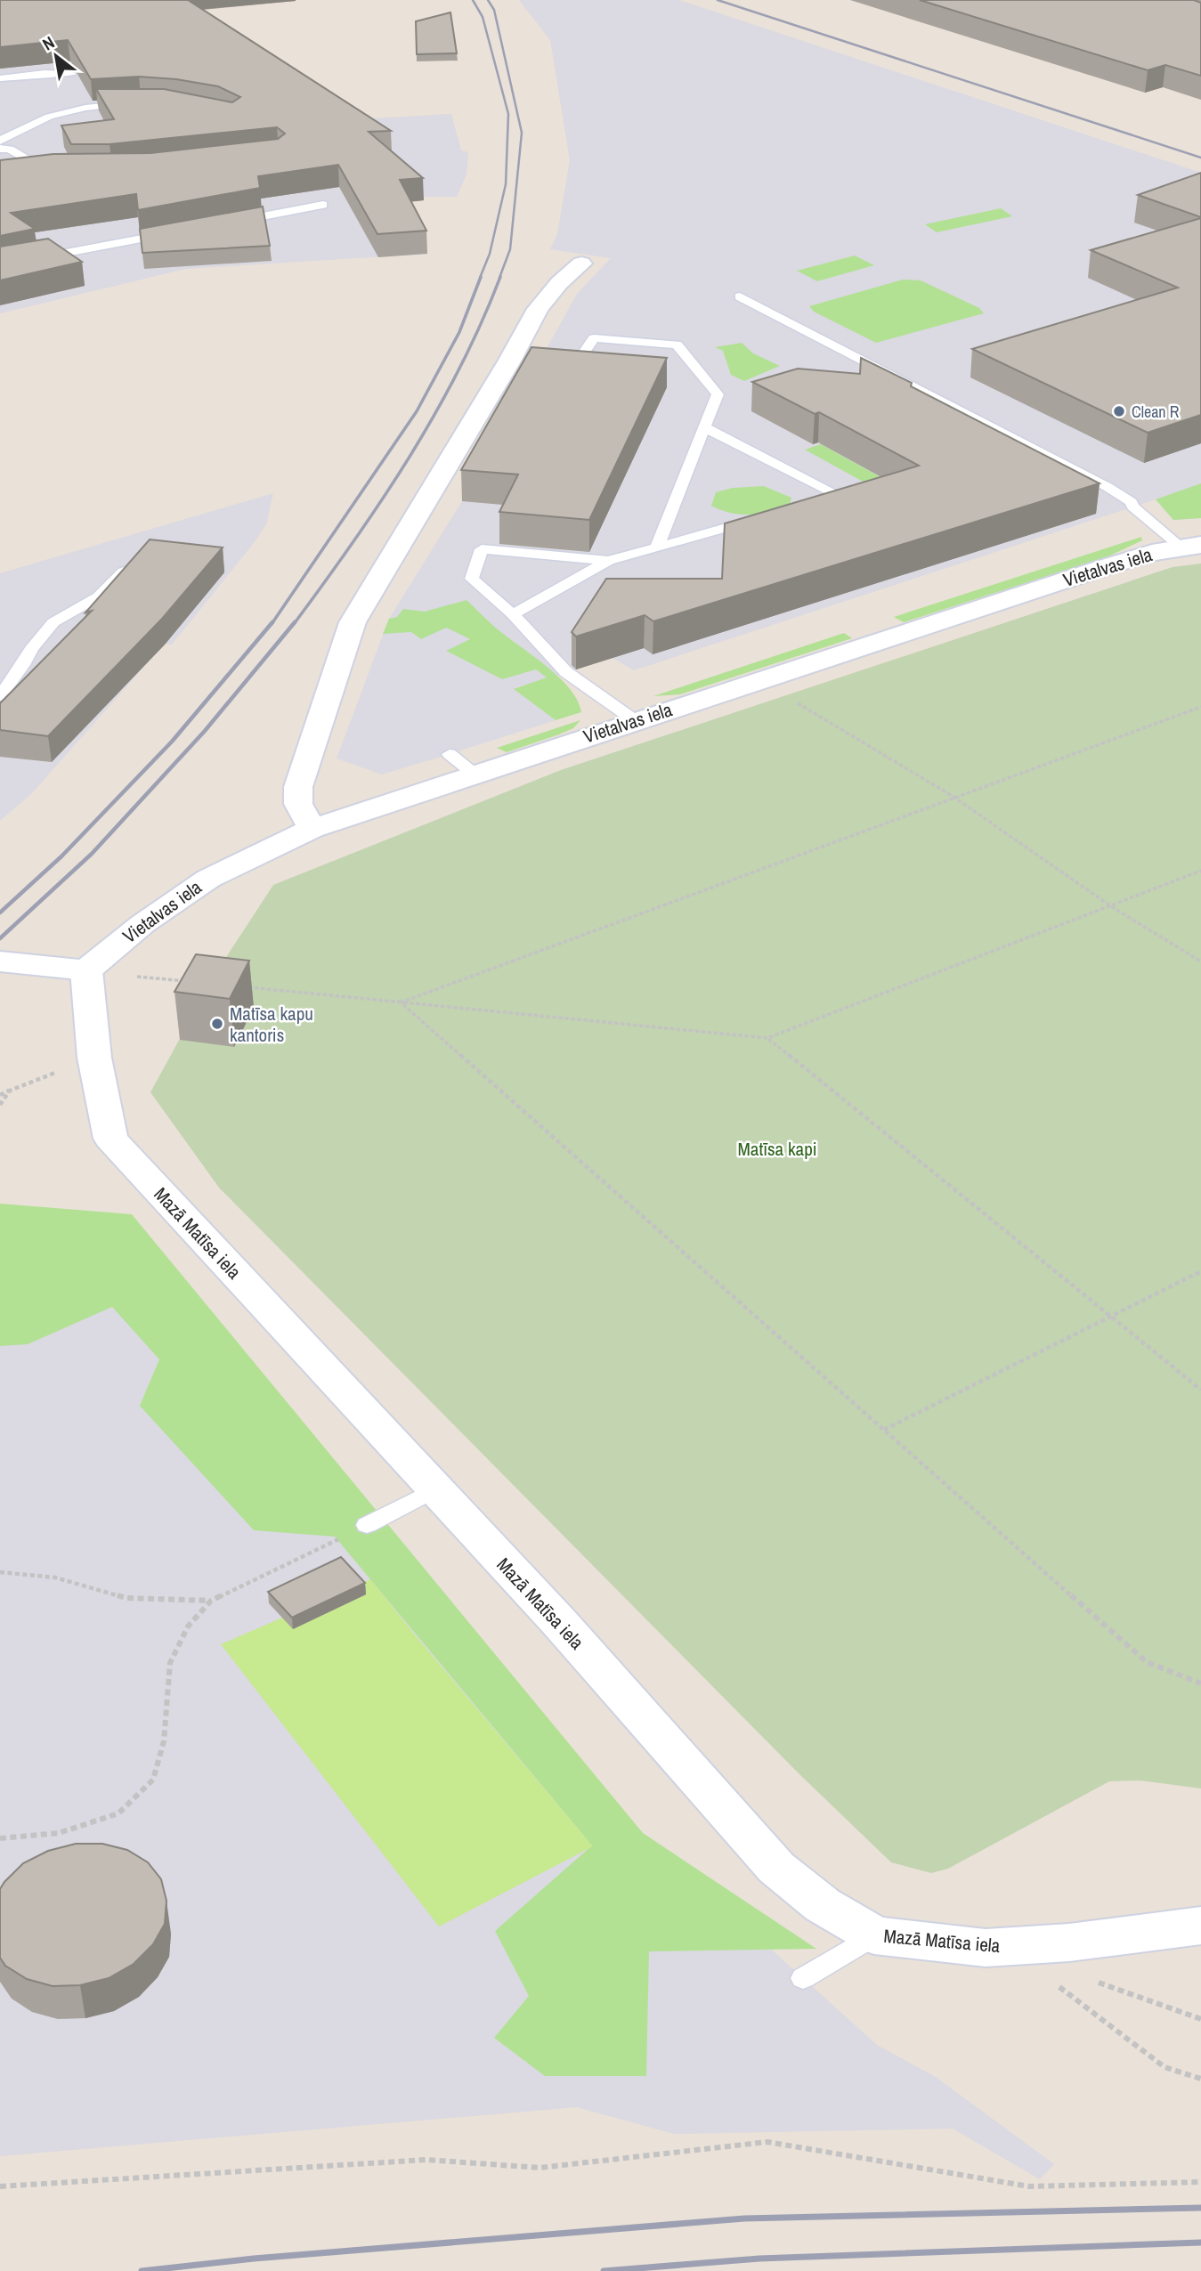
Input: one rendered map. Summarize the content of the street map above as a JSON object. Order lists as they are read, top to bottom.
{
  "streets": {
    "street": ["Vietalvas iela", "Mazā Matīsa iela"]
  },
  "crossings": [
    ["Vietalvas iela", "Mazā Matīsa iela"]
  ],
  "parks": ["Matīsa kapi"],
  "places": ["Clean R", "Matīsa kapu kantoris"],
  "north": "top left"
}
